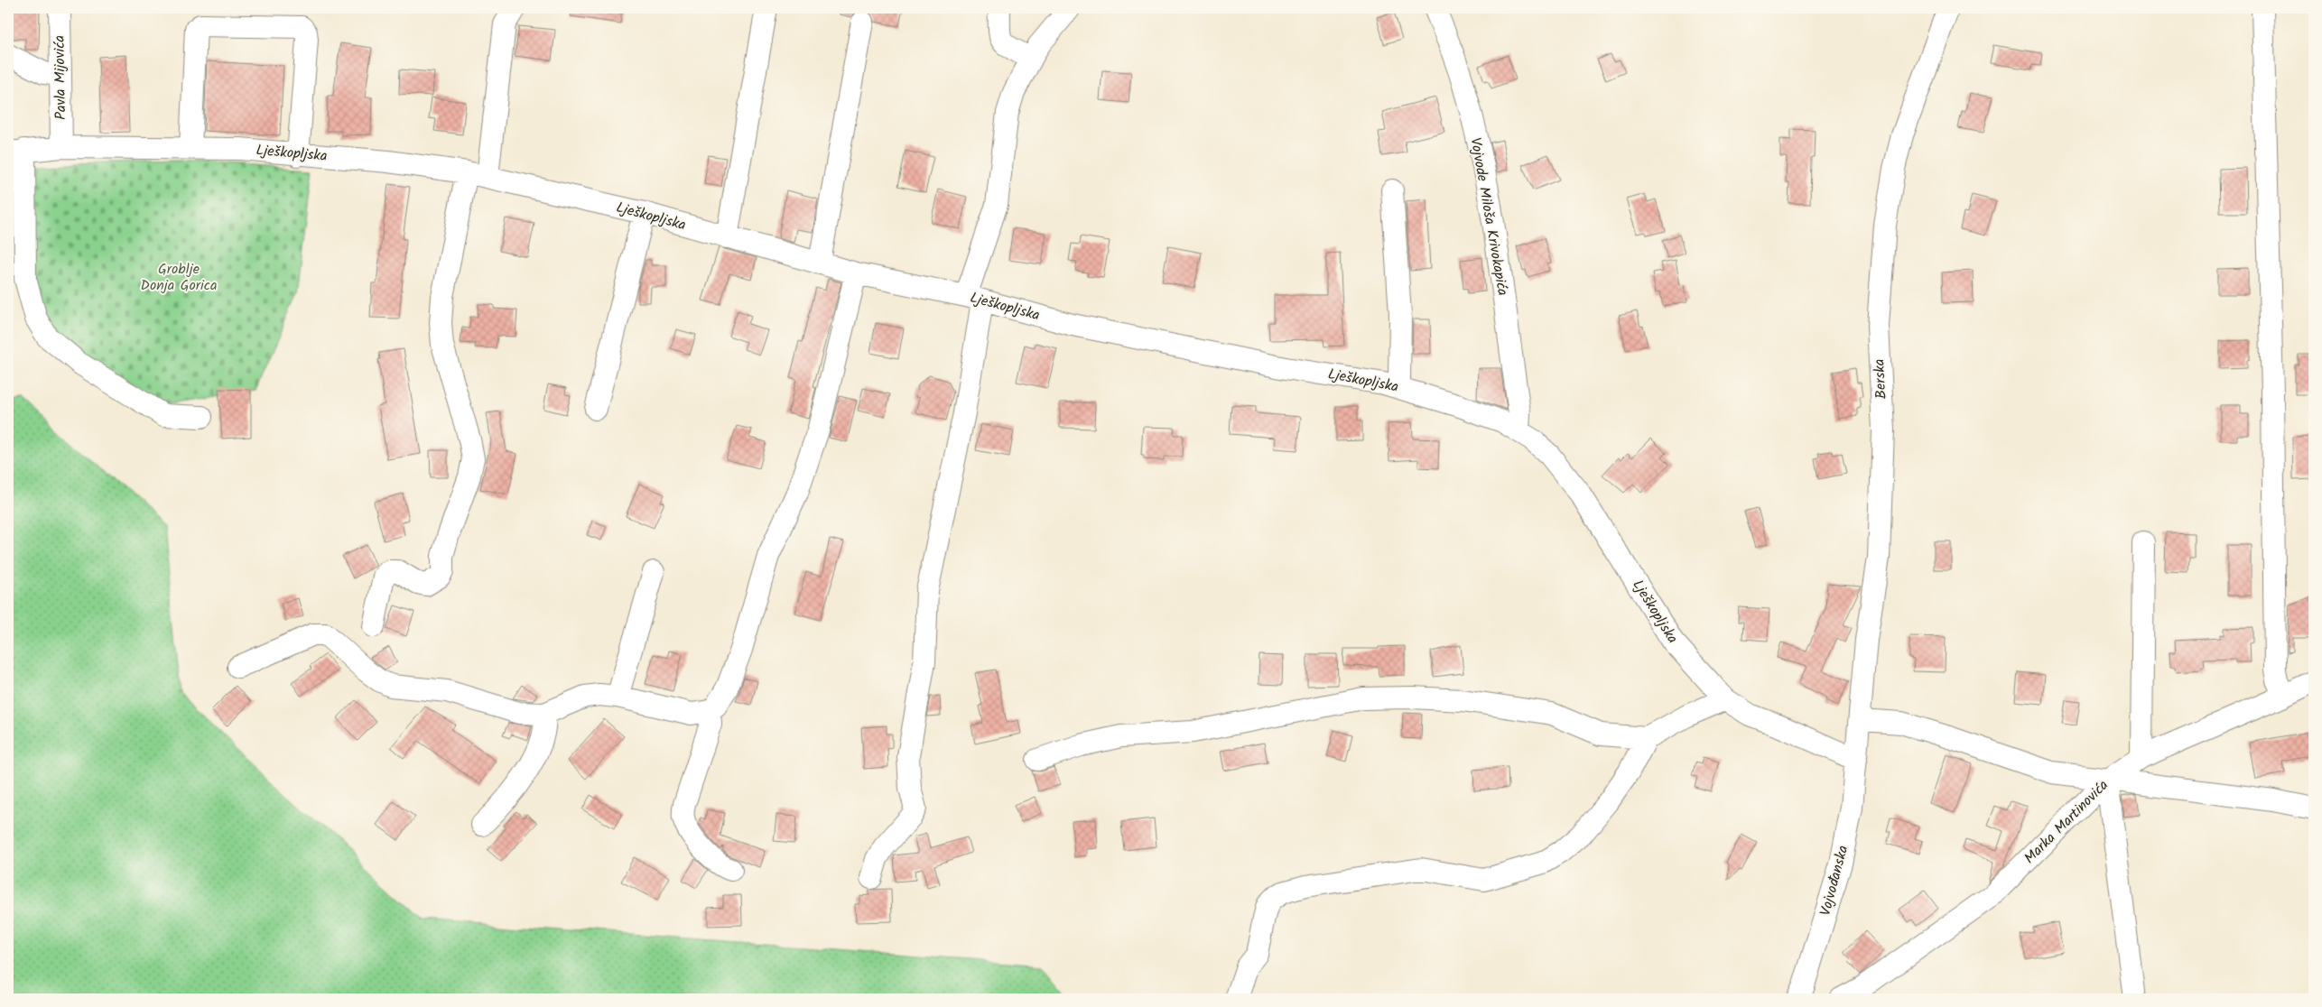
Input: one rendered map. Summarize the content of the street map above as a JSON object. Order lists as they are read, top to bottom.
{
  "streets": {
    "street": [
      "Pavla Mijovića",
      "Lješkopljska",
      "Vojvode Miloša Krivokapića",
      "Berska",
      "Marka Martinovića",
      "Vojvođanska"
    ]
  },
  "crossings": [
    ["Pavla Mijovića", "Lješkopljska"],
    ["Lješkopljska", "Vojvode Miloša Krivokapića"],
    ["Lješkopljska", "Berska"],
    ["Lješkopljska", "Vojvođanska"],
    ["Berska", "Vojvođanska"]
  ],
  "parks": ["Groblje Donja Gorica"]
}
